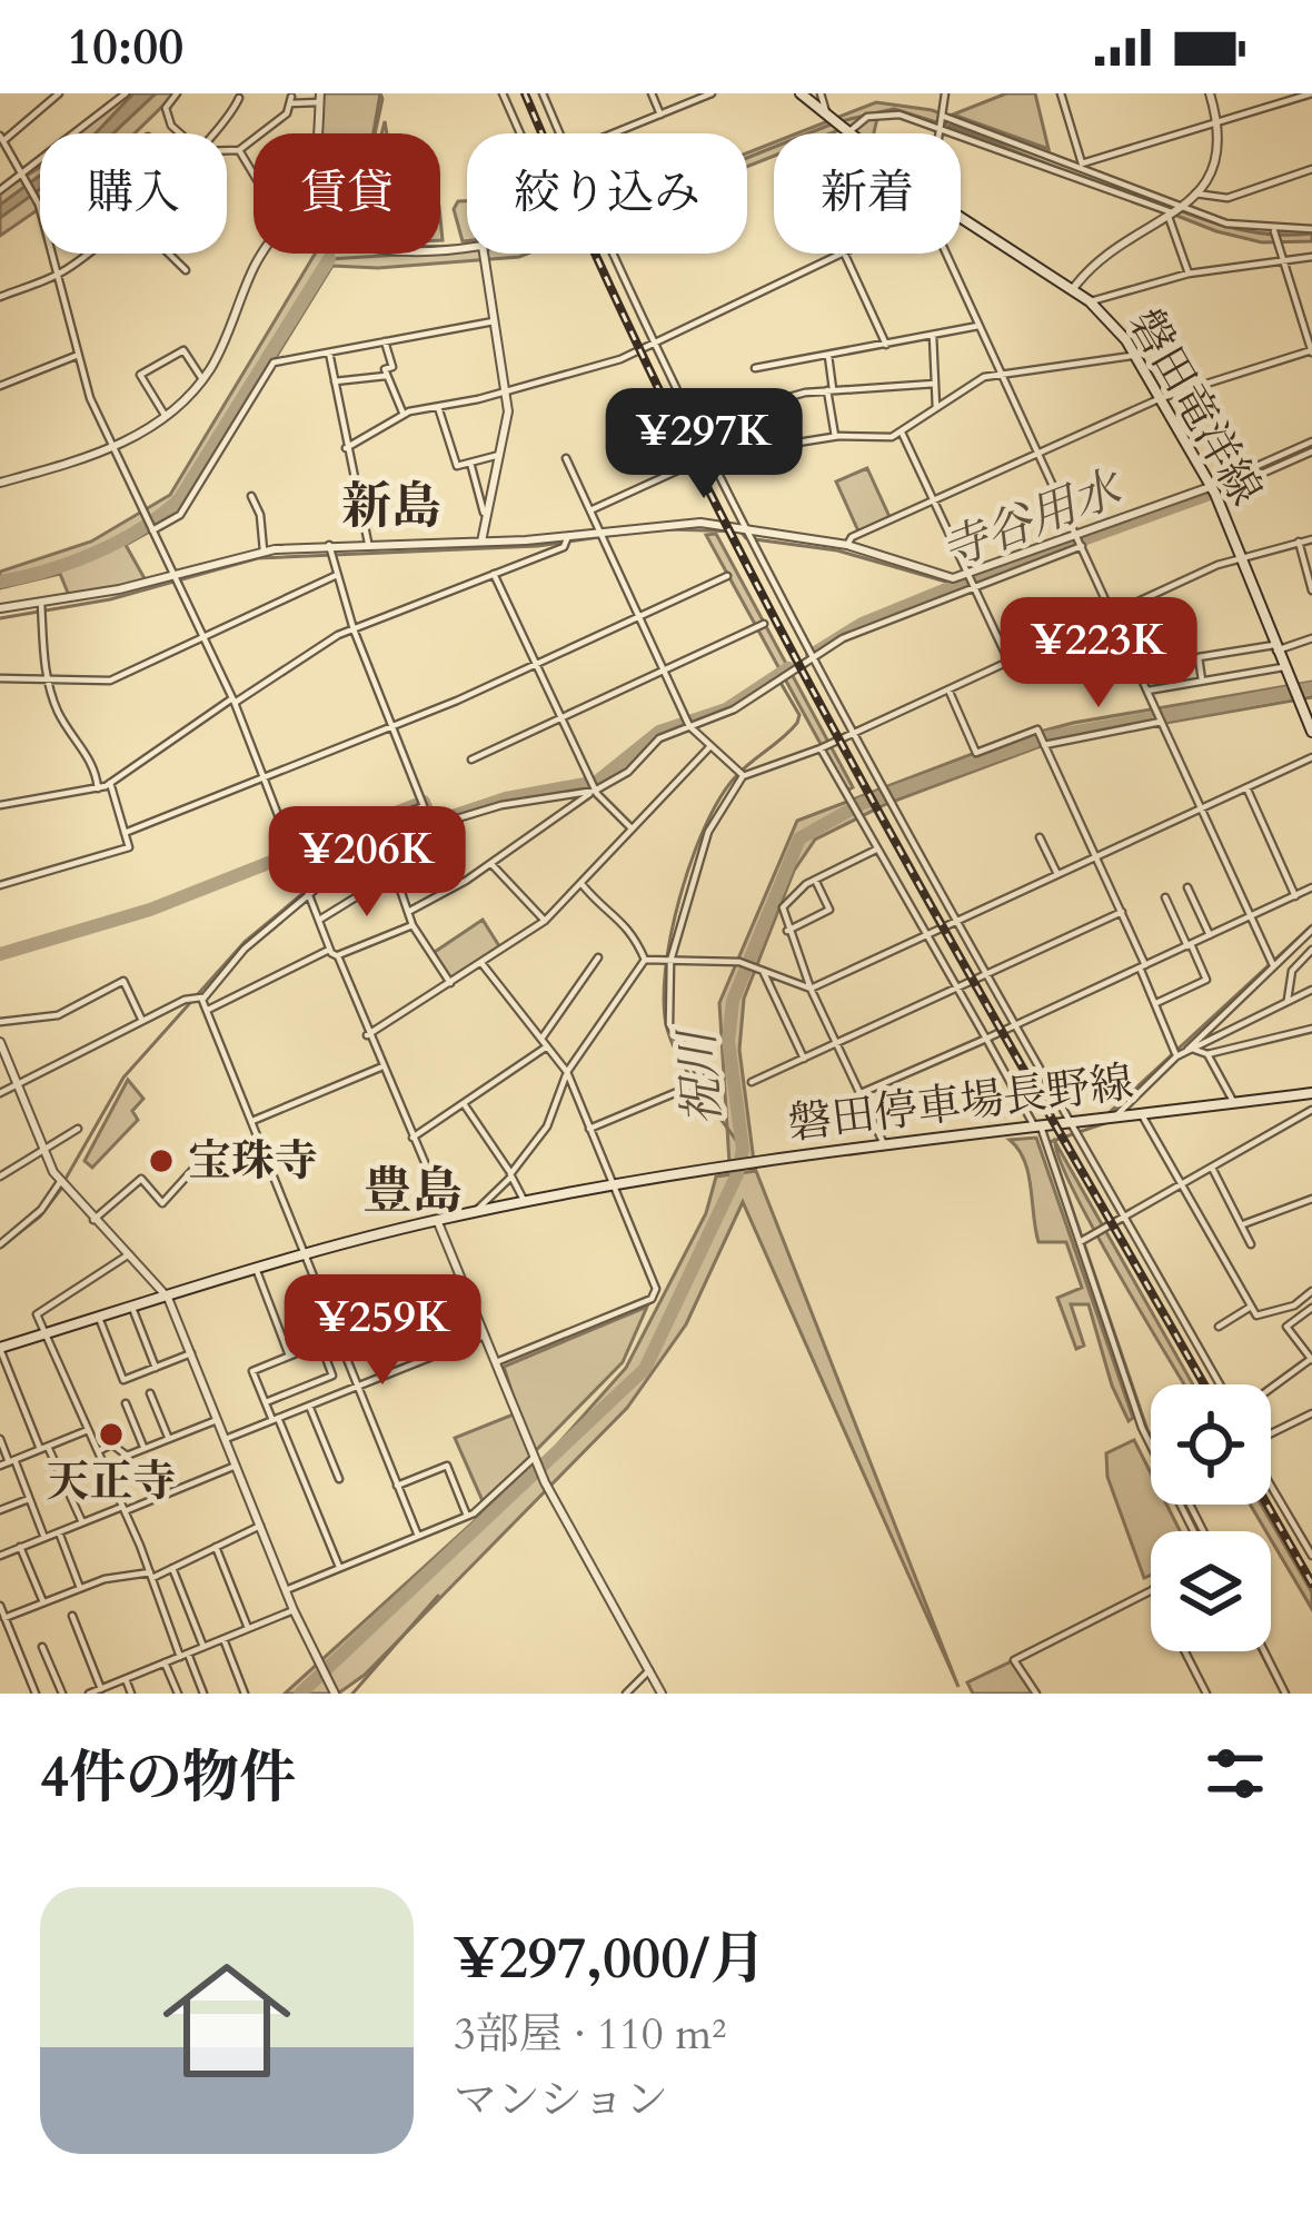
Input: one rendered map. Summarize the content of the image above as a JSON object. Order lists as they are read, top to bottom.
{
  "streets": {
    "main road": ["磐田竜洋線", "磐田停車場長野線"]
  },
  "districts": ["新島", "豊島"],
  "water": ["寺谷用水", "祝川"],
  "places": ["宝珠寺", "天正寺"],
  "page": {
    "status": "10:00",
    "chip": [
      "購入",
      "賃貸",
      "絞り込み",
      "新着"
    ],
    "price": [
      "¥297K",
      "¥223K",
      "¥206K",
      "¥259K"
    ],
    "heading": "4件の物件",
    "list": [
      {
        "name": "¥297,000/月",
        "note": "3部屋 · 110 m² · マンション"
      }
    ]
  }
}
